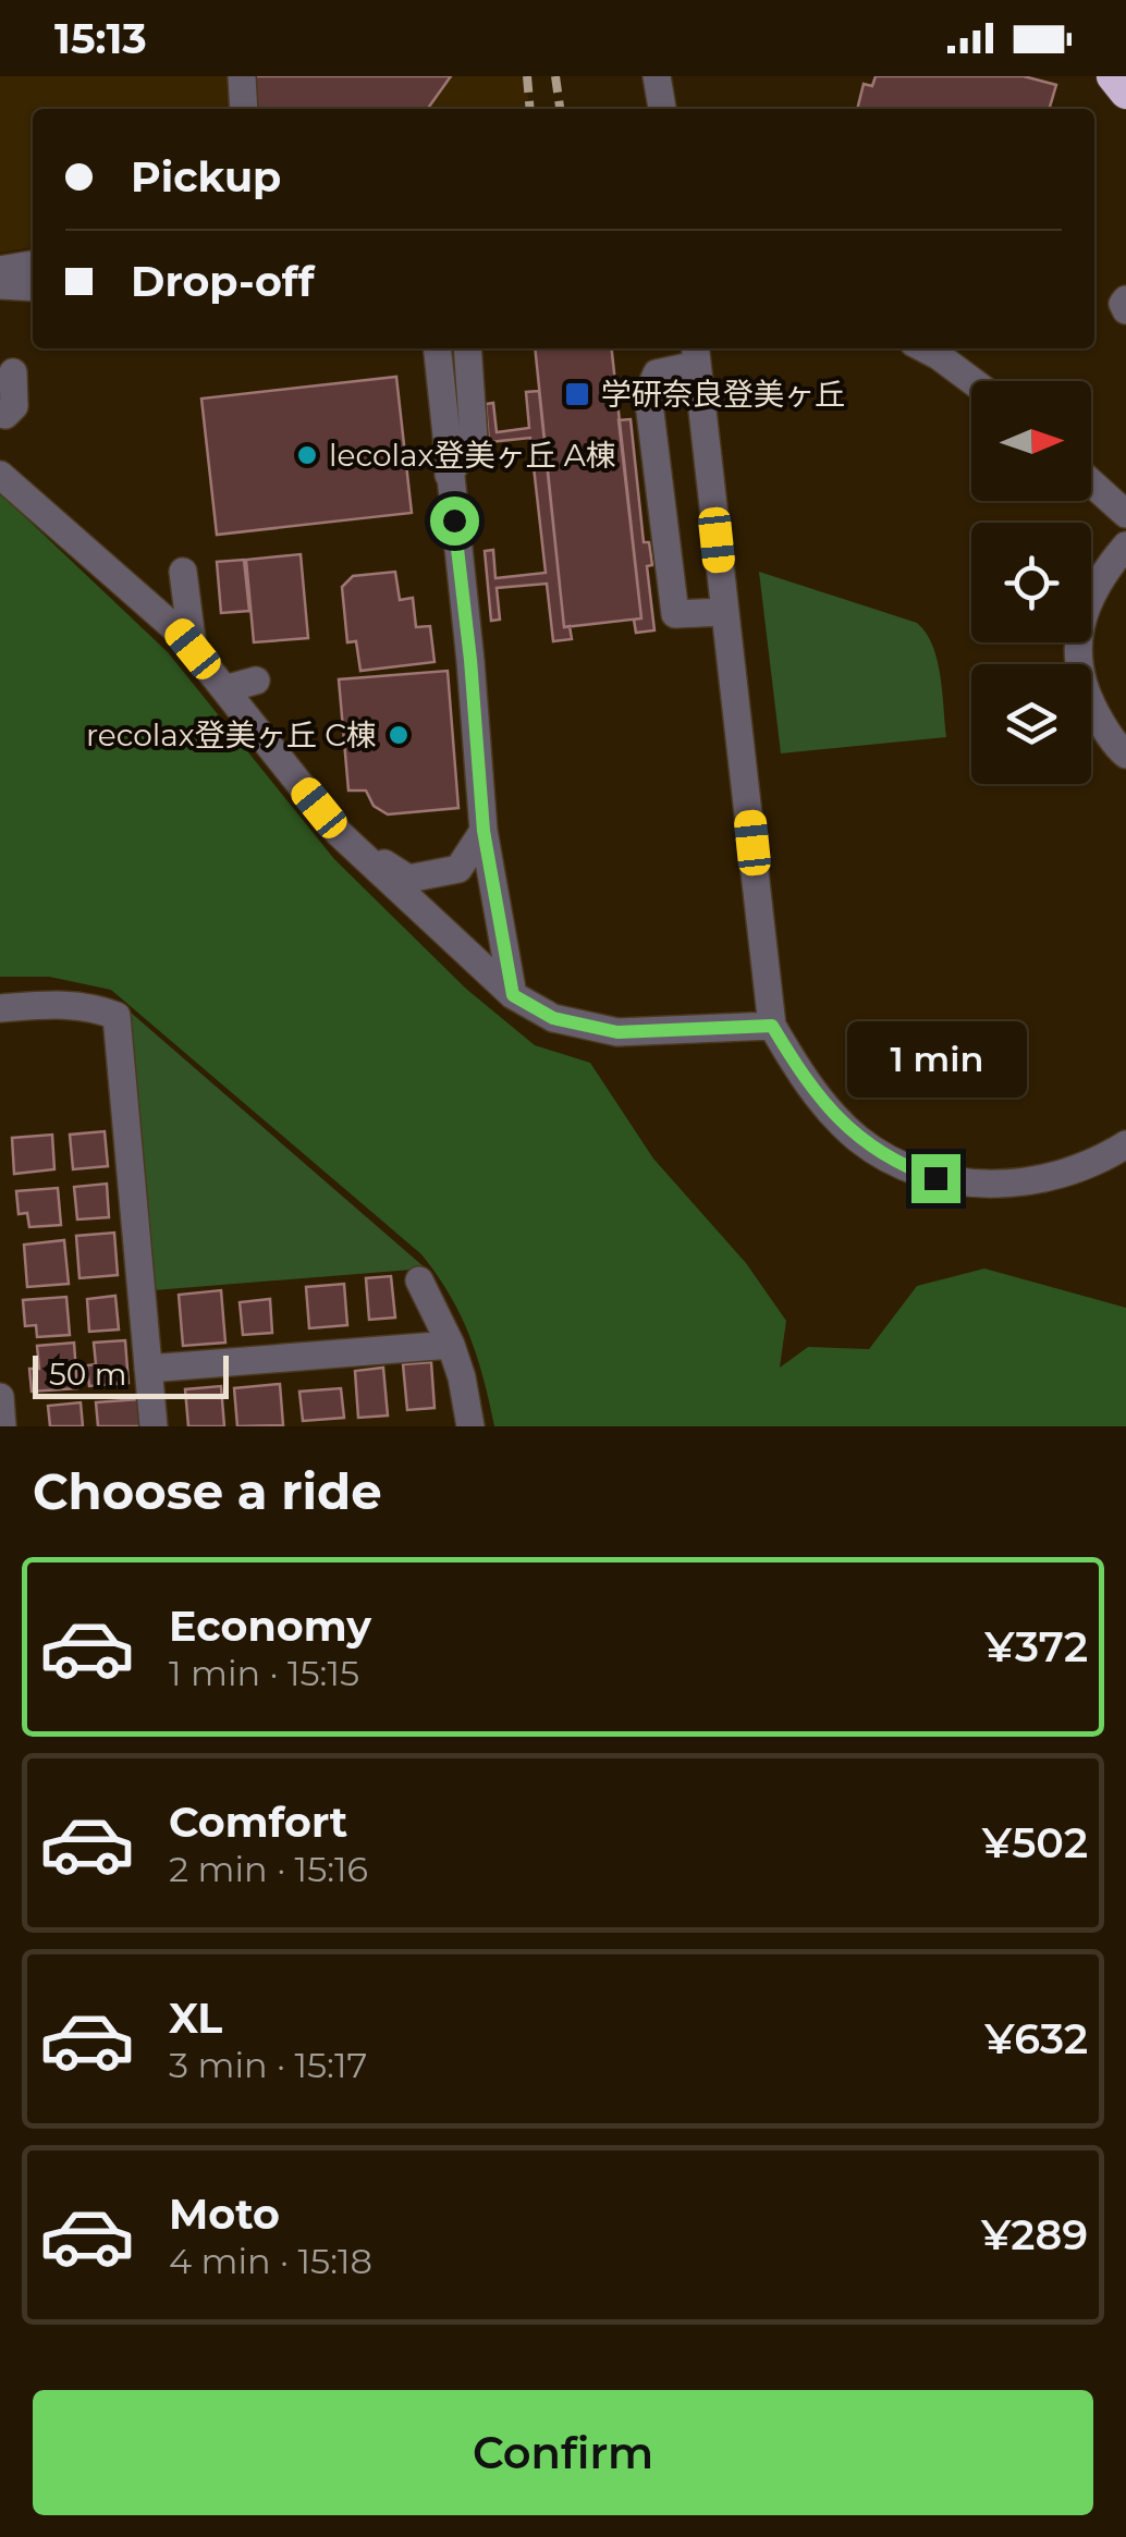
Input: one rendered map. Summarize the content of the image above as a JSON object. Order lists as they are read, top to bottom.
{
  "places": {
    "transit": ["学研奈良登美ヶ丘"],
    "other": ["lecolax登美ヶ丘 A棟", "recolax登美ヶ丘 C棟"]
  },
  "scale_bar": "50 m",
  "north": "right",
  "page": {
    "status": "15:13",
    "banner": ["Pickup", "Drop-off"],
    "bubble": "1 min",
    "scale": "50 m",
    "heading": "Choose a ride",
    "list": [
      {
        "name": "Economy",
        "note": "1 min · 15:15",
        "value": "¥372"
      },
      {
        "name": "Comfort",
        "note": "2 min · 15:16",
        "value": "¥502"
      },
      {
        "name": "XL",
        "note": "3 min · 15:17",
        "value": "¥632"
      },
      {
        "name": "Moto",
        "note": "4 min · 15:18",
        "value": "¥289"
      }
    ],
    "buttons": "Confirm"
  }
}
